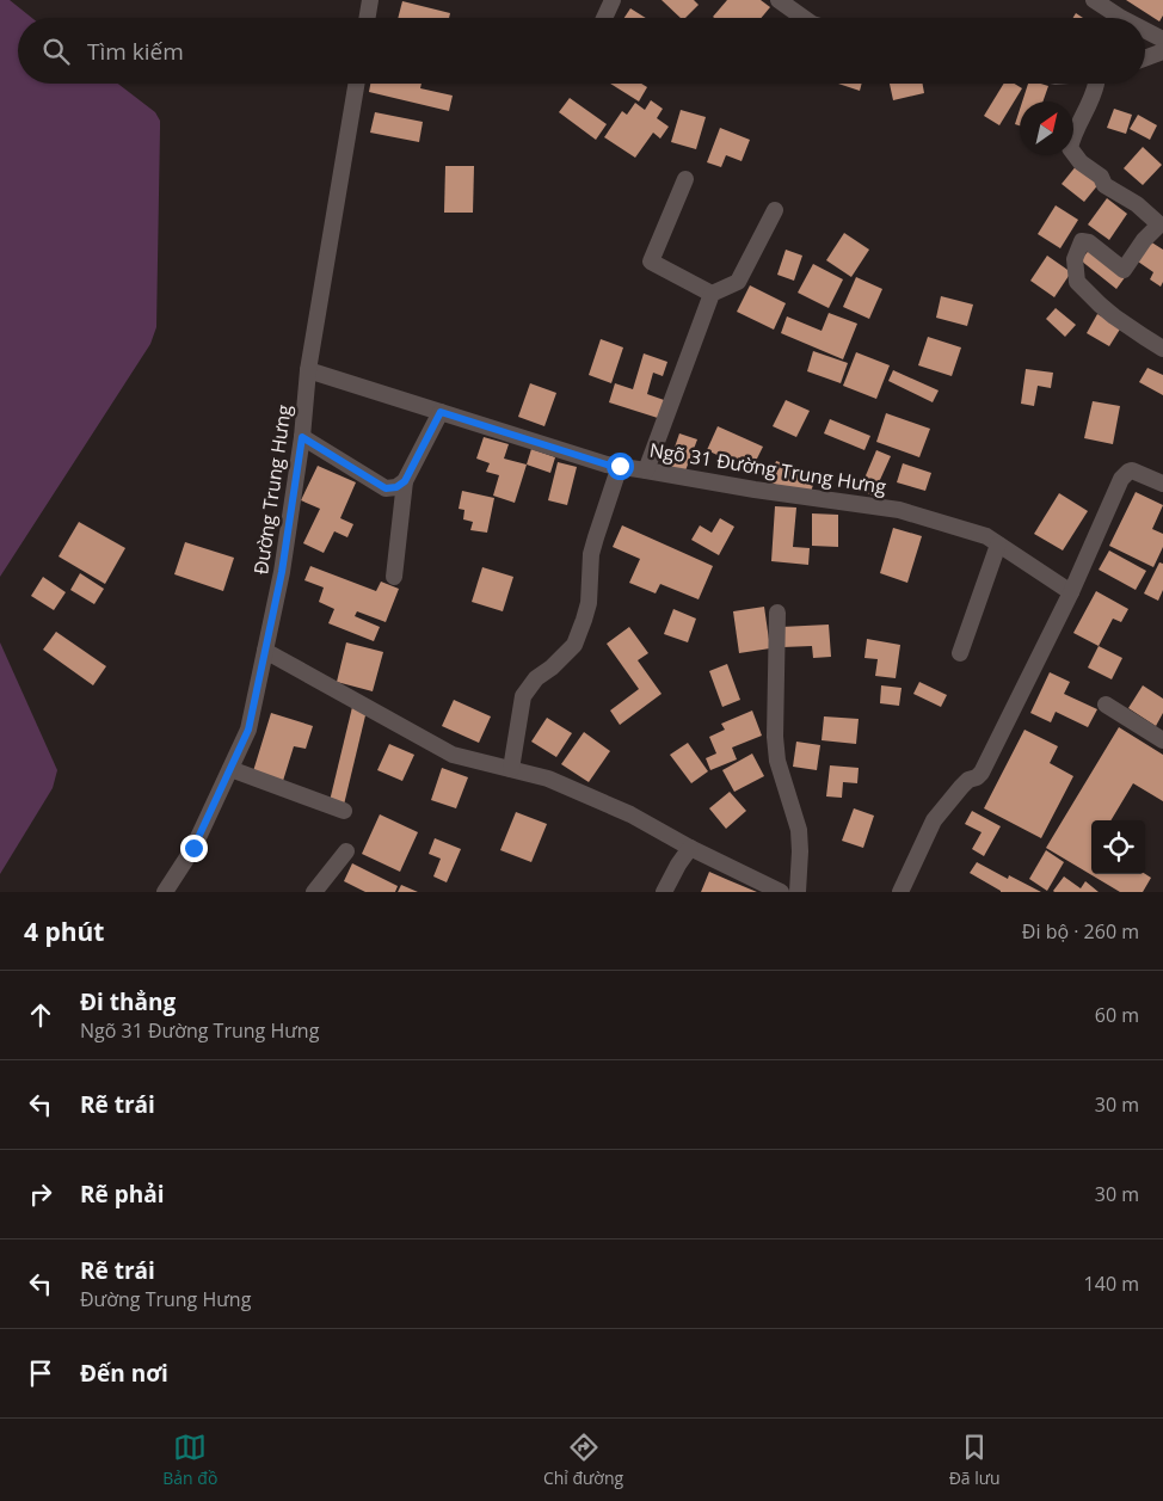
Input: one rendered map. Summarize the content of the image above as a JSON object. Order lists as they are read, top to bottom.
{
  "streets": {
    "street": ["Ngõ 31 Đường Trung Hưng", "Đường Trung Hưng"]
  },
  "crossings": [
    ["Ngõ 31 Đường Trung Hưng", "Đường Trung Hưng"]
  ],
  "north": "top right",
  "page": {
    "search": "Tìm kiếm",
    "heading": ["4 phút", "Đi bộ · 260 m"],
    "list": [
      ["Đi thẳng", "Ngõ 31 Đường Trung Hưng", "60 m"],
      ["Rẽ trái", "30 m"],
      ["Rẽ phải", "30 m"],
      ["Rẽ trái", "Đường Trung Hưng", "140 m"],
      "Đến nơi"
    ],
    "nav": ["Bản đồ", "Chỉ đường", "Đã lưu"]
  }
}
